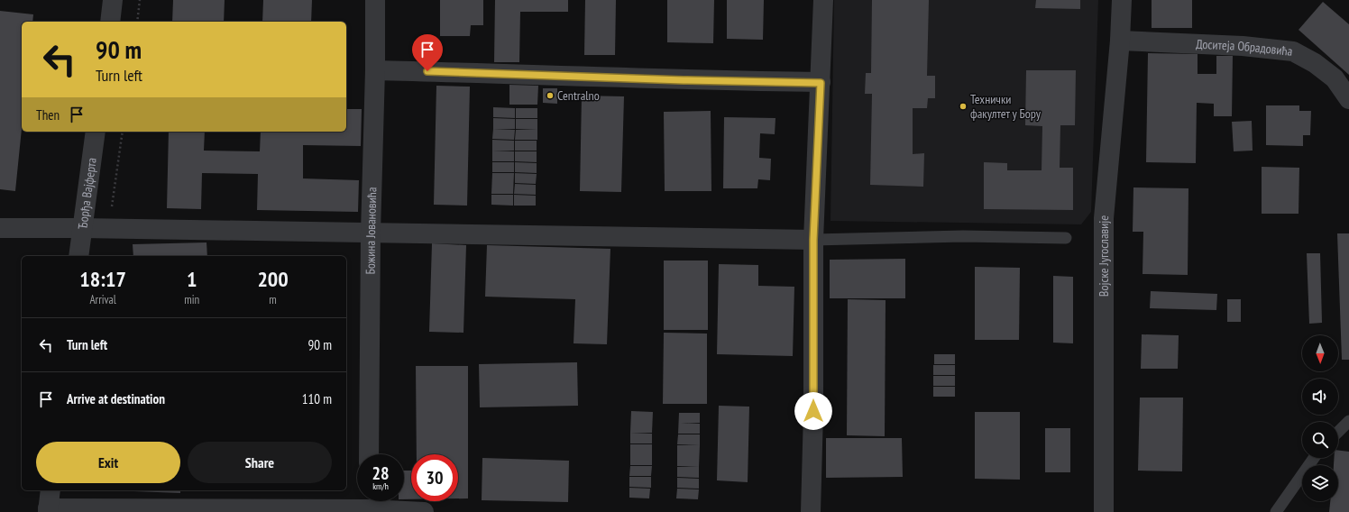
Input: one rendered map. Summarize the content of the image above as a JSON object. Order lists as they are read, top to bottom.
{
  "streets": {
    "street": [
      "Доситеја Обрадовића",
      "Ђорђа Вајферта",
      "Божина Јовановића",
      "Војске Југославије"
    ]
  },
  "crossings": [
    ["Доситеја Обрадовића", "Војске Југославије"]
  ],
  "places": ["Centralno", "Технички факултет у Бору"],
  "north": "bottom",
  "page": {
    "turn": ["90 m", "Turn left"],
    "then": "Then",
    "eta": [
      "18:17",
      "Arrival",
      "1",
      "min",
      "200",
      "m"
    ],
    "list": [
      {
        "name": "Turn left",
        "value": "90 m"
      },
      {
        "name": "Arrive at destination",
        "value": "110 m"
      }
    ],
    "buttons": ["Exit", "Share"],
    "speed": "28 km/h",
    "limit": "30"
  }
}
